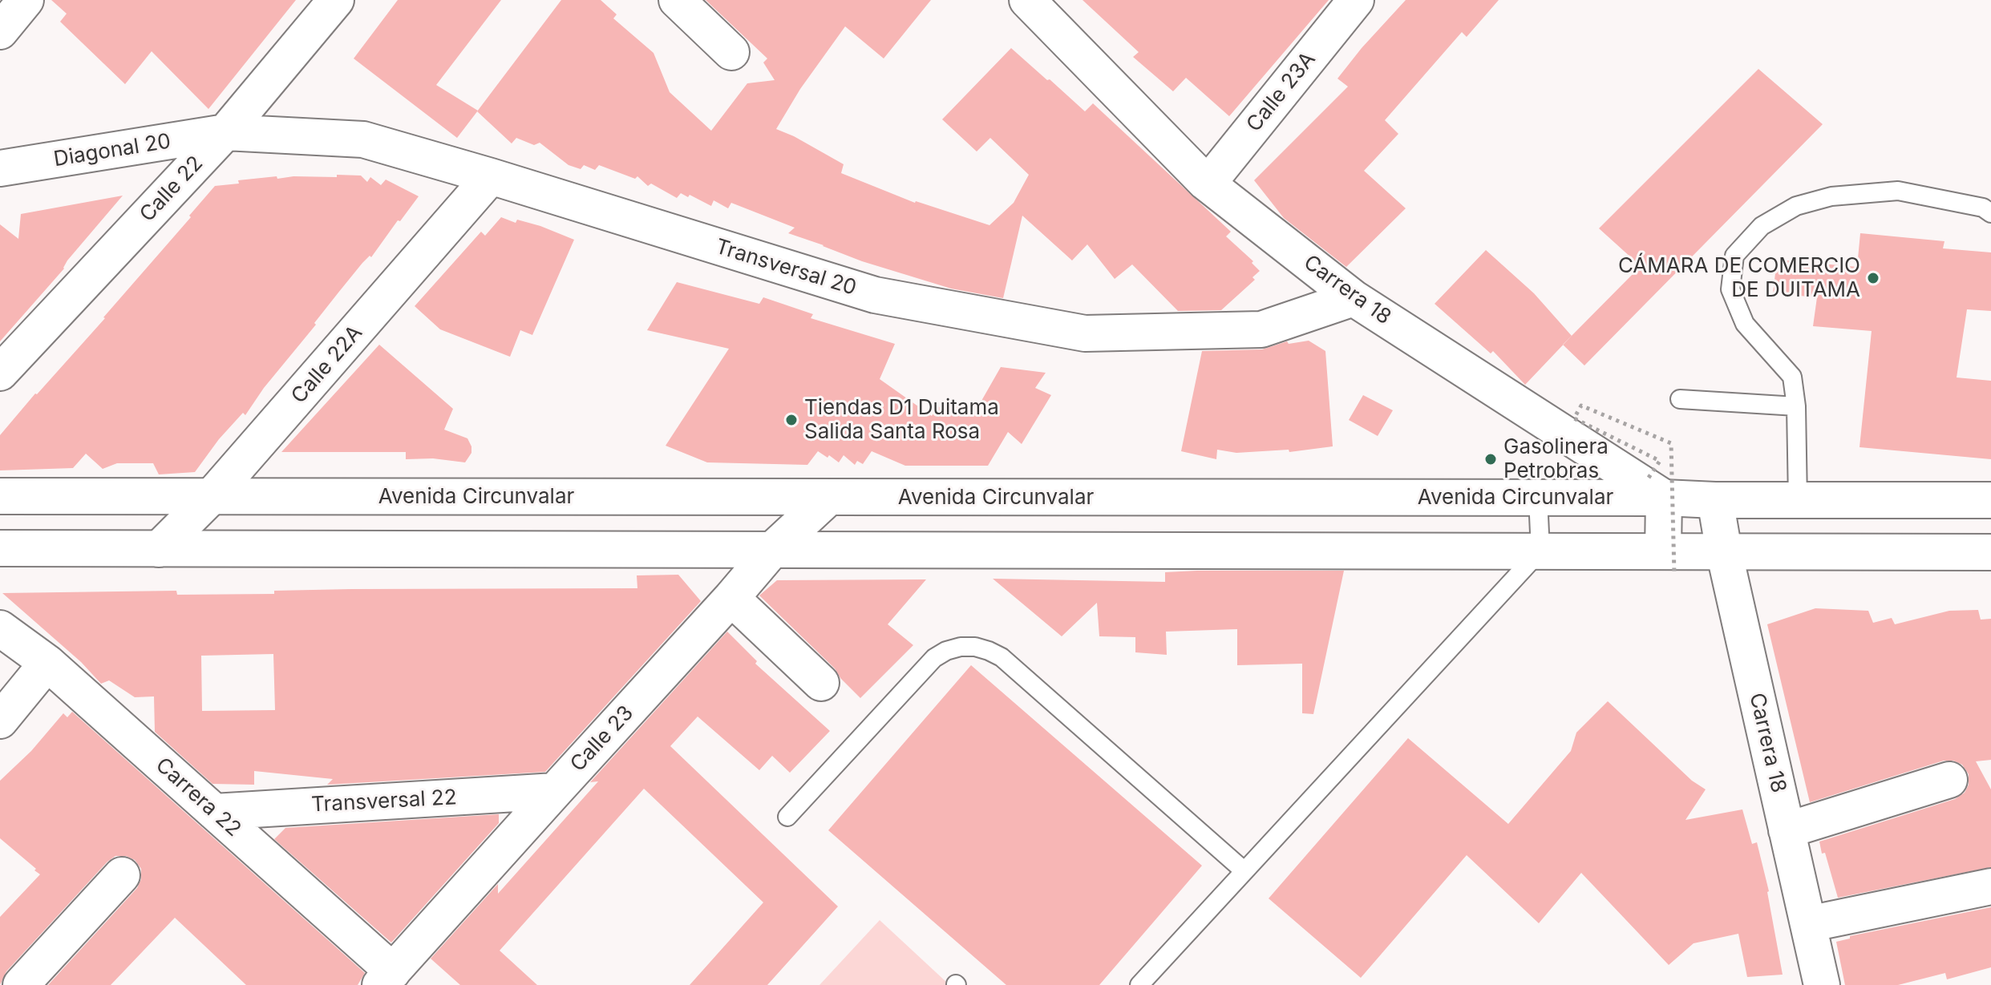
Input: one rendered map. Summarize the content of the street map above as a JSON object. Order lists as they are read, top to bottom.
{
  "streets": {
    "main road": [
      "Calle 23A",
      "Diagonal 20",
      "Calle 22",
      "Transversal 20",
      "Carrera 18",
      "Calle 22A",
      "Avenida Circunvalar",
      "Calle 23",
      "Carrera 22",
      "Transversal 22"
    ]
  },
  "crossings": [
    ["Calle 23A", "Carrera 18"],
    ["Diagonal 20", "Calle 22"],
    ["Diagonal 20", "Transversal 20"],
    ["Calle 22", "Transversal 20"],
    ["Transversal 20", "Carrera 18"],
    ["Transversal 20", "Calle 22A"],
    ["Carrera 18", "Avenida Circunvalar"],
    ["Calle 22A", "Avenida Circunvalar"],
    ["Avenida Circunvalar", "Calle 23"],
    ["Calle 23", "Carrera 22"],
    ["Calle 23", "Transversal 22"],
    ["Carrera 22", "Transversal 22"]
  ],
  "places": ["CÁMARA DE COMERCIO DE DUITAMA", "Tiendas D1 Duitama Salida Santa Rosa", "Gasolinera Petrobras"]
}
